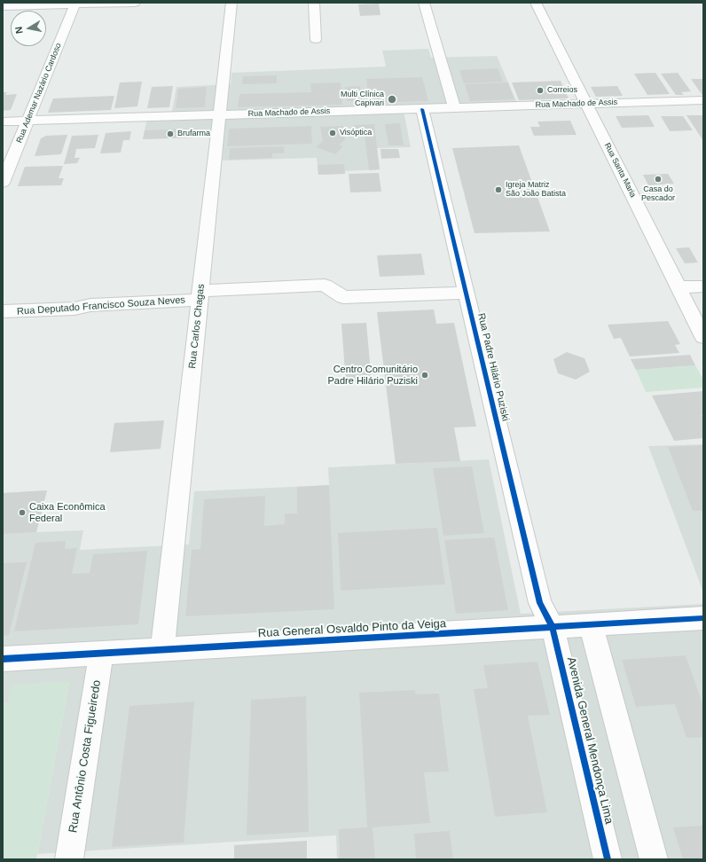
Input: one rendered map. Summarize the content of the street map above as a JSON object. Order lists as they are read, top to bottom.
{
  "streets": {
    "street": [
      "Rua Ademar Nazário Cardoso",
      "Rua Machado de Assis",
      "Rua Santa Maria",
      "Rua Deputado Francisco Souza Neves",
      "Rua Carlos Chagas",
      "Rua Padre Hilário Puziski",
      "Rua General Osvaldo Pinto da Veiga",
      "Avenida General Mendonça Lima",
      "Rua Antônio Costa Figueiredo"
    ]
  },
  "crossings": [
    ["Rua Ademar Nazário Cardoso", "Rua Machado de Assis"],
    ["Rua Machado de Assis", "Rua Santa Maria"],
    ["Rua Machado de Assis", "Rua Carlos Chagas"],
    ["Rua Machado de Assis", "Rua Padre Hilário Puziski"],
    ["Rua Deputado Francisco Souza Neves", "Rua Carlos Chagas"],
    ["Rua Deputado Francisco Souza Neves", "Rua Padre Hilário Puziski"],
    ["Rua Carlos Chagas", "Rua General Osvaldo Pinto da Veiga"],
    ["Rua Padre Hilário Puziski", "Rua General Osvaldo Pinto da Veiga"],
    ["Rua Padre Hilário Puziski", "Avenida General Mendonça Lima"],
    ["Rua General Osvaldo Pinto da Veiga", "Avenida General Mendonça Lima"],
    ["Rua General Osvaldo Pinto da Veiga", "Rua Antônio Costa Figueiredo"]
  ],
  "places": [
    "Correios",
    "Multi Clínica Capivari",
    "Visóptica",
    "Brufarma",
    "Casa do Pescador",
    "Igreja Matriz São João Batista",
    "Centro Comunitário Padre Hilário Puziski",
    "Caixa Econômica Federal"
  ],
  "north": "left"
}
